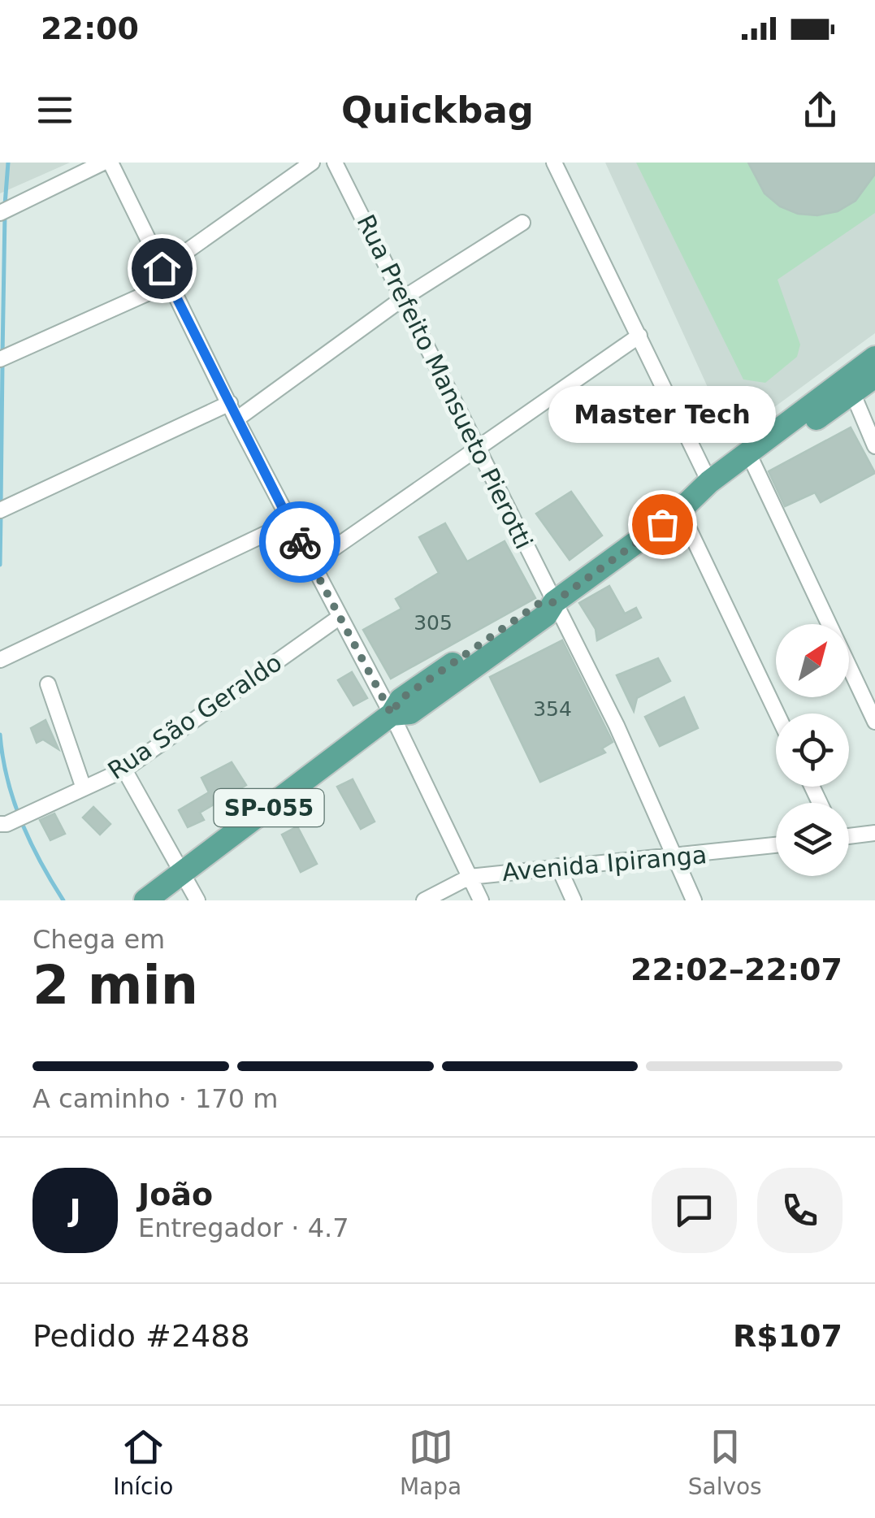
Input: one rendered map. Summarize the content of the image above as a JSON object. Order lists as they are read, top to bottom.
{
  "streets": {
    "main road": ["SP-055"],
    "street": ["Rua Prefeito Mansueto Pierotti", "Rua São Geraldo", "Avenida Ipiranga"]
  },
  "crossings": [
    ["Rua Prefeito Mansueto Pierotti", "Avenida Ipiranga"]
  ],
  "places": ["Master Tech"],
  "house_numbers": ["305", "354"],
  "north": "top right",
  "page": {
    "status": "22:00",
    "header": "Quickbag",
    "bubble": "Master Tech",
    "heading": ["2 min", "Chega em", "22:02–22:07"],
    "panel": [
      "João",
      "Entregador · 4.7",
      "Pedido #2488",
      "R$107"
    ],
    "bar": "A caminho · 170 m",
    "round": "J",
    "tabs": ["Início", "Mapa", "Salvos"]
  }
}
